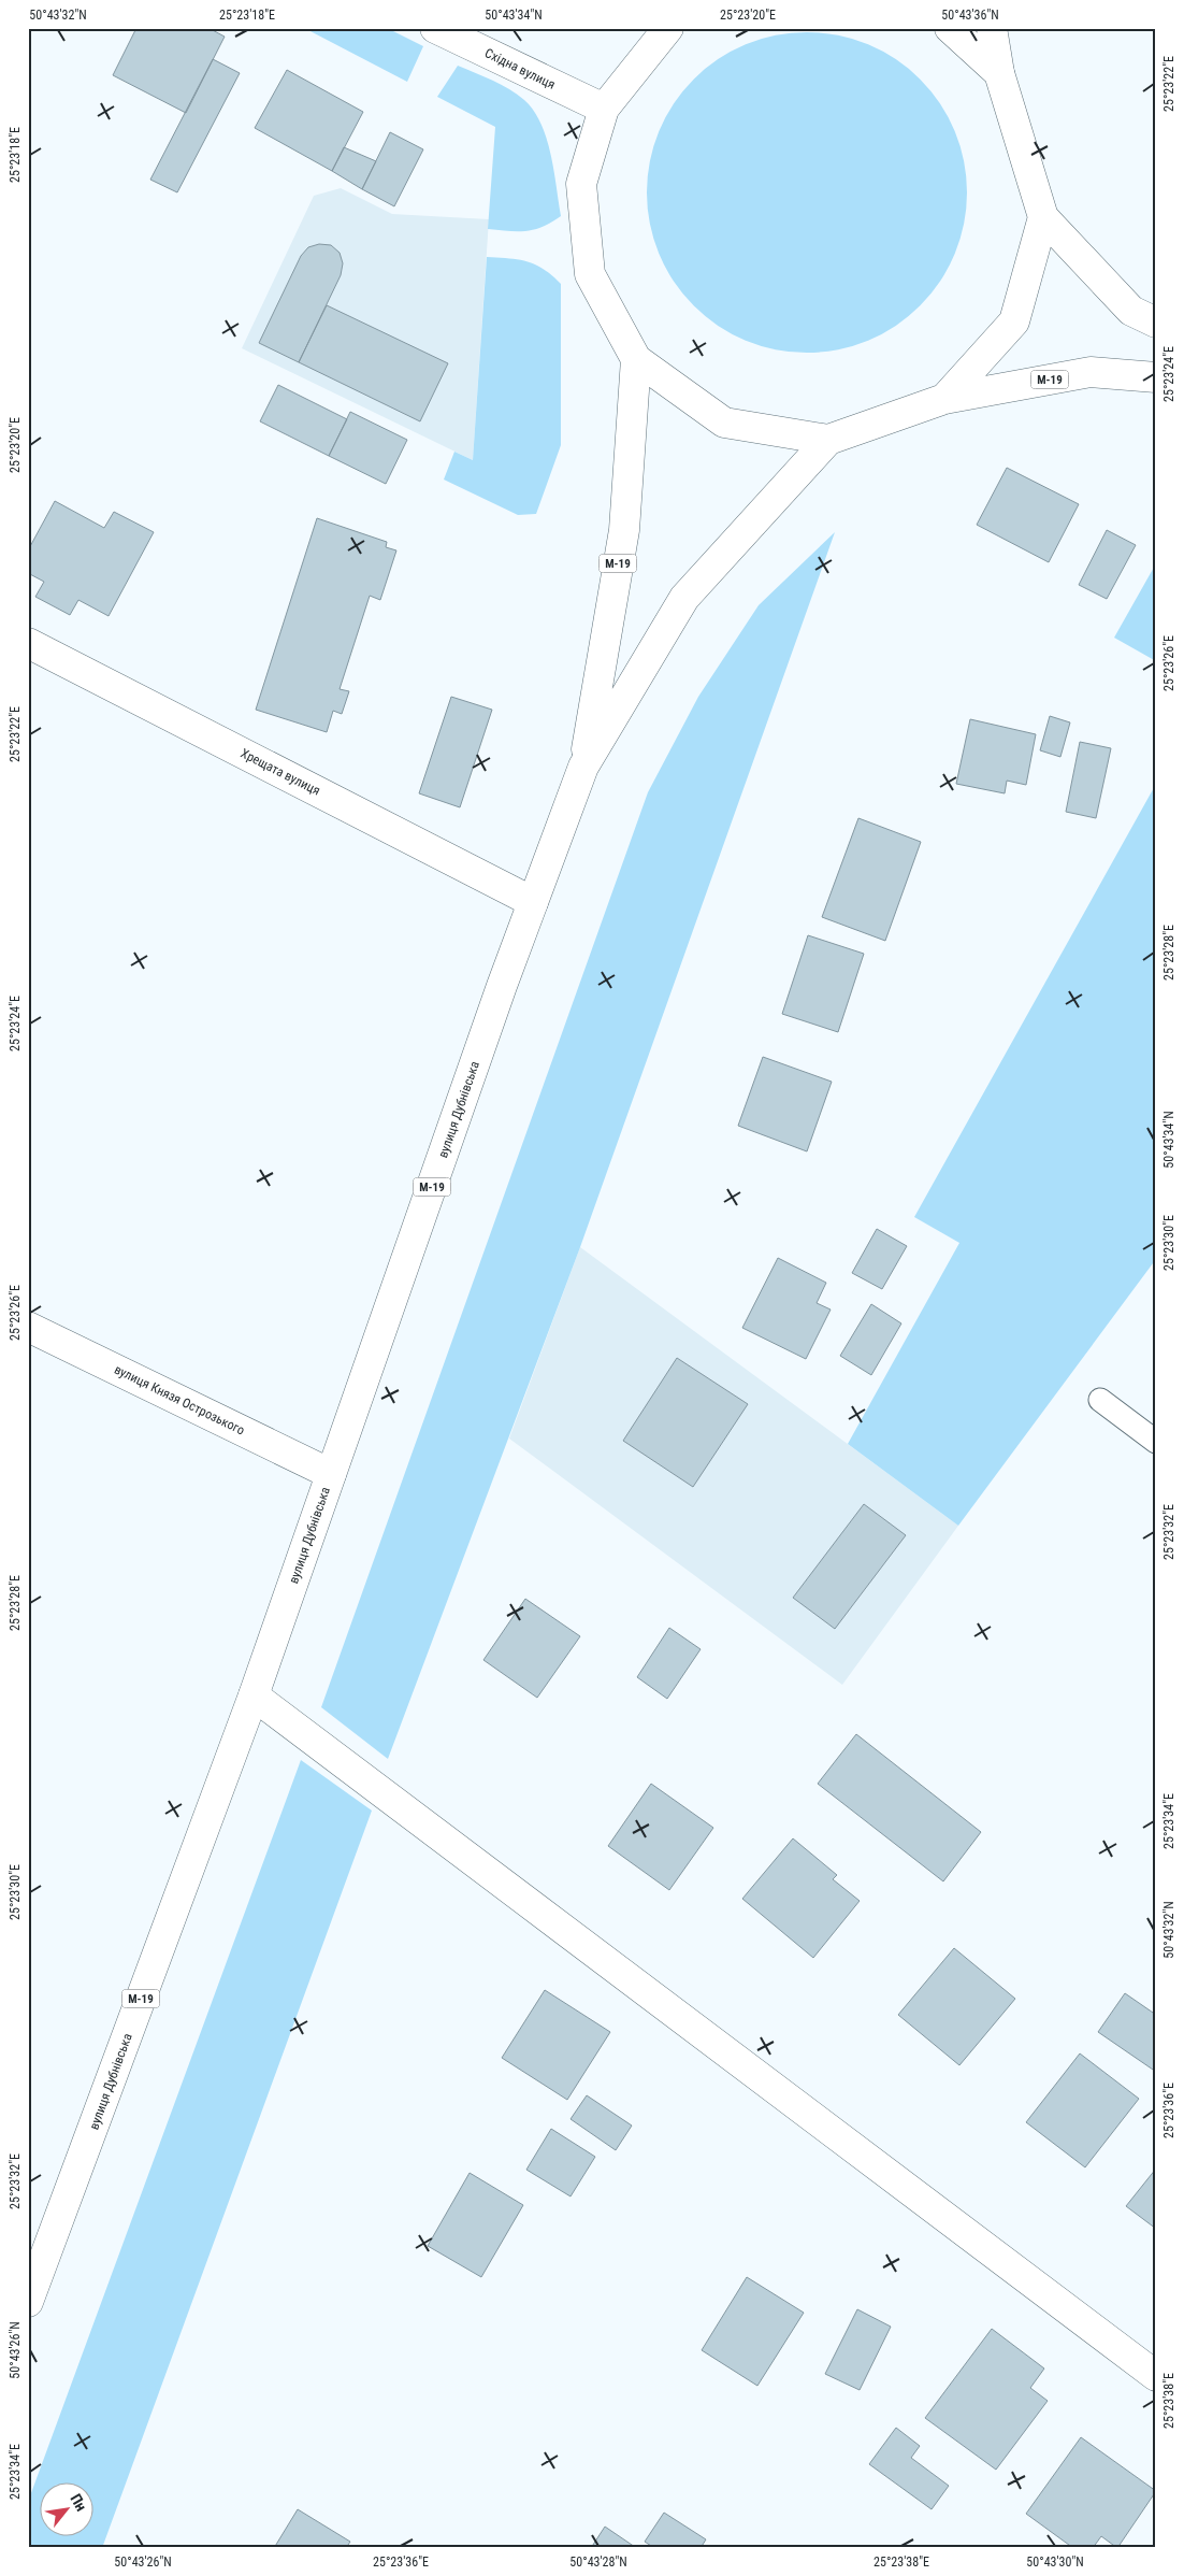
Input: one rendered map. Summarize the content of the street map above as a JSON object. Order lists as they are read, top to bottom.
{
  "streets": {
    "main road": [
      "Східна вулиця",
      "М-19",
      "Хрещата вулиця",
      "вулиця Дубнівська",
      "вулиця Князя Острозького"
    ]
  },
  "crossings": [
    ["Східна вулиця", "М-19"],
    ["М-19", "вулиця Дубнівська"],
    ["Хрещата вулиця", "вулиця Дубнівська"],
    ["вулиця Дубнівська", "вулиця Князя Острозького"]
  ],
  "north": "top right",
  "coordinates": [
    "50°43'32\"N",
    "25°23'18\"E",
    "50°43'34\"N",
    "25°23'20\"E",
    "50°43'36\"N",
    "25°23'22\"E",
    "25°23'24\"E",
    "25°23'26\"E",
    "25°23'28\"E",
    "25°23'30\"E",
    "25°23'32\"E",
    "25°23'34\"E",
    "25°23'36\"E",
    "50°43'26\"N",
    "25°23'38\"E",
    "50°43'28\"N",
    "50°43'30\"N"
  ]
}
